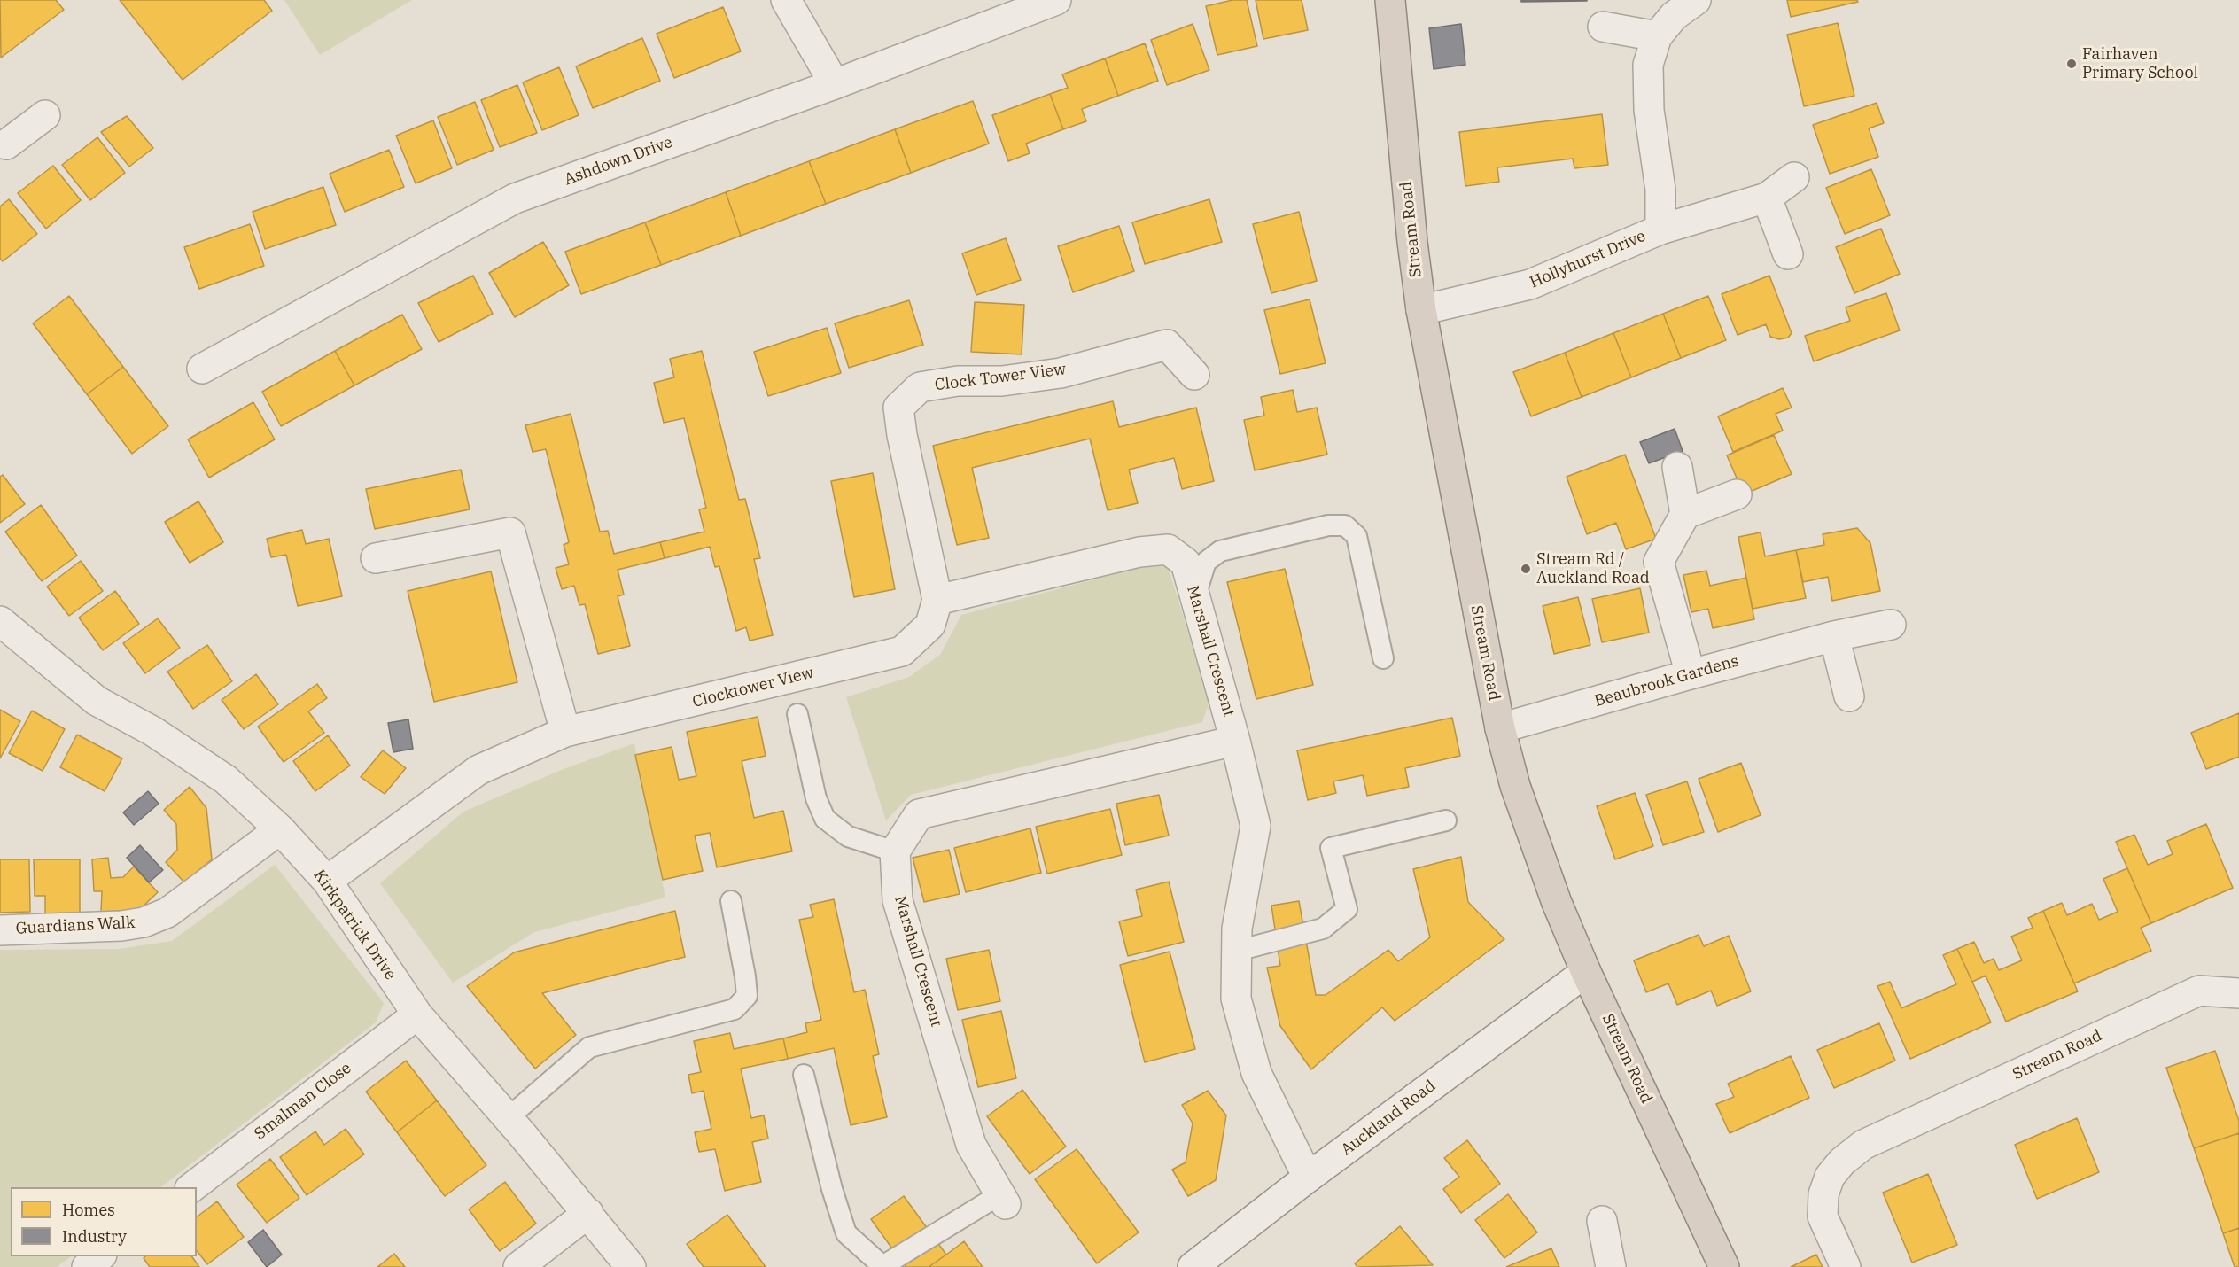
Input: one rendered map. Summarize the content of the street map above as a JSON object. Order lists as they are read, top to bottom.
{
  "streets": {
    "highway": ["Stream Road"],
    "street": [
      "Ashdown Drive",
      "Hollyhurst Drive",
      "Clock Tower View",
      "Marshall Crescent",
      "Beaubrook Gardens",
      "Clocktower View",
      "Kirkpatrick Drive",
      "Guardians Walk",
      "Smalman Close",
      "Auckland Road"
    ]
  },
  "crossings": [
    ["Stream Road", "Hollyhurst Drive"],
    ["Stream Road", "Beaubrook Gardens"],
    ["Stream Road", "Auckland Road"],
    ["Clock Tower View", "Marshall Crescent"],
    ["Clock Tower View", "Clocktower View"],
    ["Marshall Crescent", "Clocktower View"],
    ["Marshall Crescent", "Auckland Road"],
    ["Clocktower View", "Kirkpatrick Drive"],
    ["Kirkpatrick Drive", "Guardians Walk"],
    ["Kirkpatrick Drive", "Smalman Close"]
  ],
  "places": ["Fairhaven Primary School", "Stream Rd / Auckland Road"],
  "legend": ["Homes", "Industry"]
}
